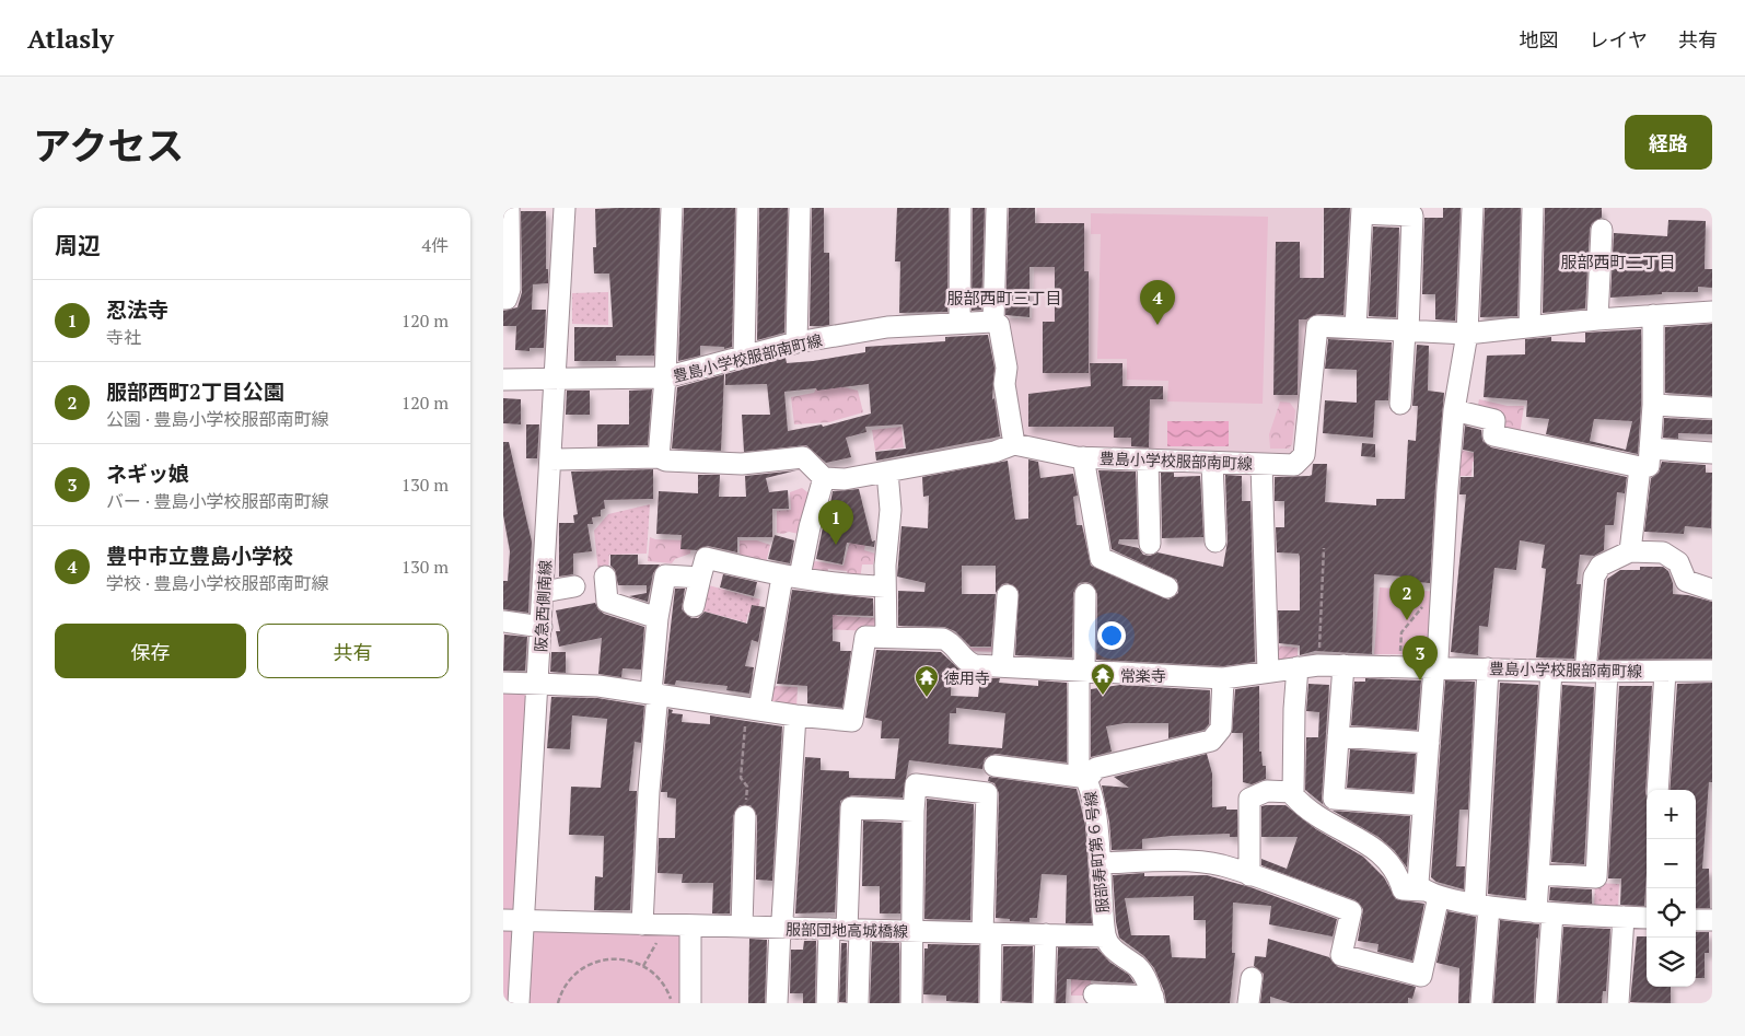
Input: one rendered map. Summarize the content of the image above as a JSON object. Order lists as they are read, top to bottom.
{
  "streets": {
    "street": [
      "豊島小学校服部南町線",
      "阪急西側南線",
      "服部寿町第６号線",
      "服部団地高城橋線"
    ]
  },
  "crossings": [
    ["豊島小学校服部南町線", "阪急西側南線"],
    ["阪急西側南線", "服部団地高城橋線"],
    ["服部寿町第６号線", "服部団地高城橋線"]
  ],
  "districts": ["服部西町二丁目", "服部西町三丁目"],
  "places": {
    "temple": ["常楽寺", "徳用寺"]
  },
  "page": {
    "header": "Atlasly",
    "nav": ["地図", "レイヤ", "共有"],
    "title": "アクセス",
    "buttons": [
      "経路",
      ["保存", "共有"]
    ],
    "heading": ["周辺", "4件"],
    "list": [
      {
        "mark": "1",
        "name": "忍法寺",
        "note": "寺社",
        "value": "120 m"
      },
      {
        "mark": "2",
        "name": "服部西町2丁目公園",
        "note": "公園 · 豊島小学校服部南町線",
        "value": "120 m"
      },
      {
        "mark": "3",
        "name": "ネギッ娘",
        "note": "バー · 豊島小学校服部南町線",
        "value": "130 m"
      },
      {
        "mark": "4",
        "name": "豊中市立豊島小学校",
        "note": "学校 · 豊島小学校服部南町線",
        "value": "130 m"
      }
    ],
    "pins": [
      "4",
      "1",
      "2",
      "3"
    ],
    "map_buttons": ["+", "−"]
  }
}
